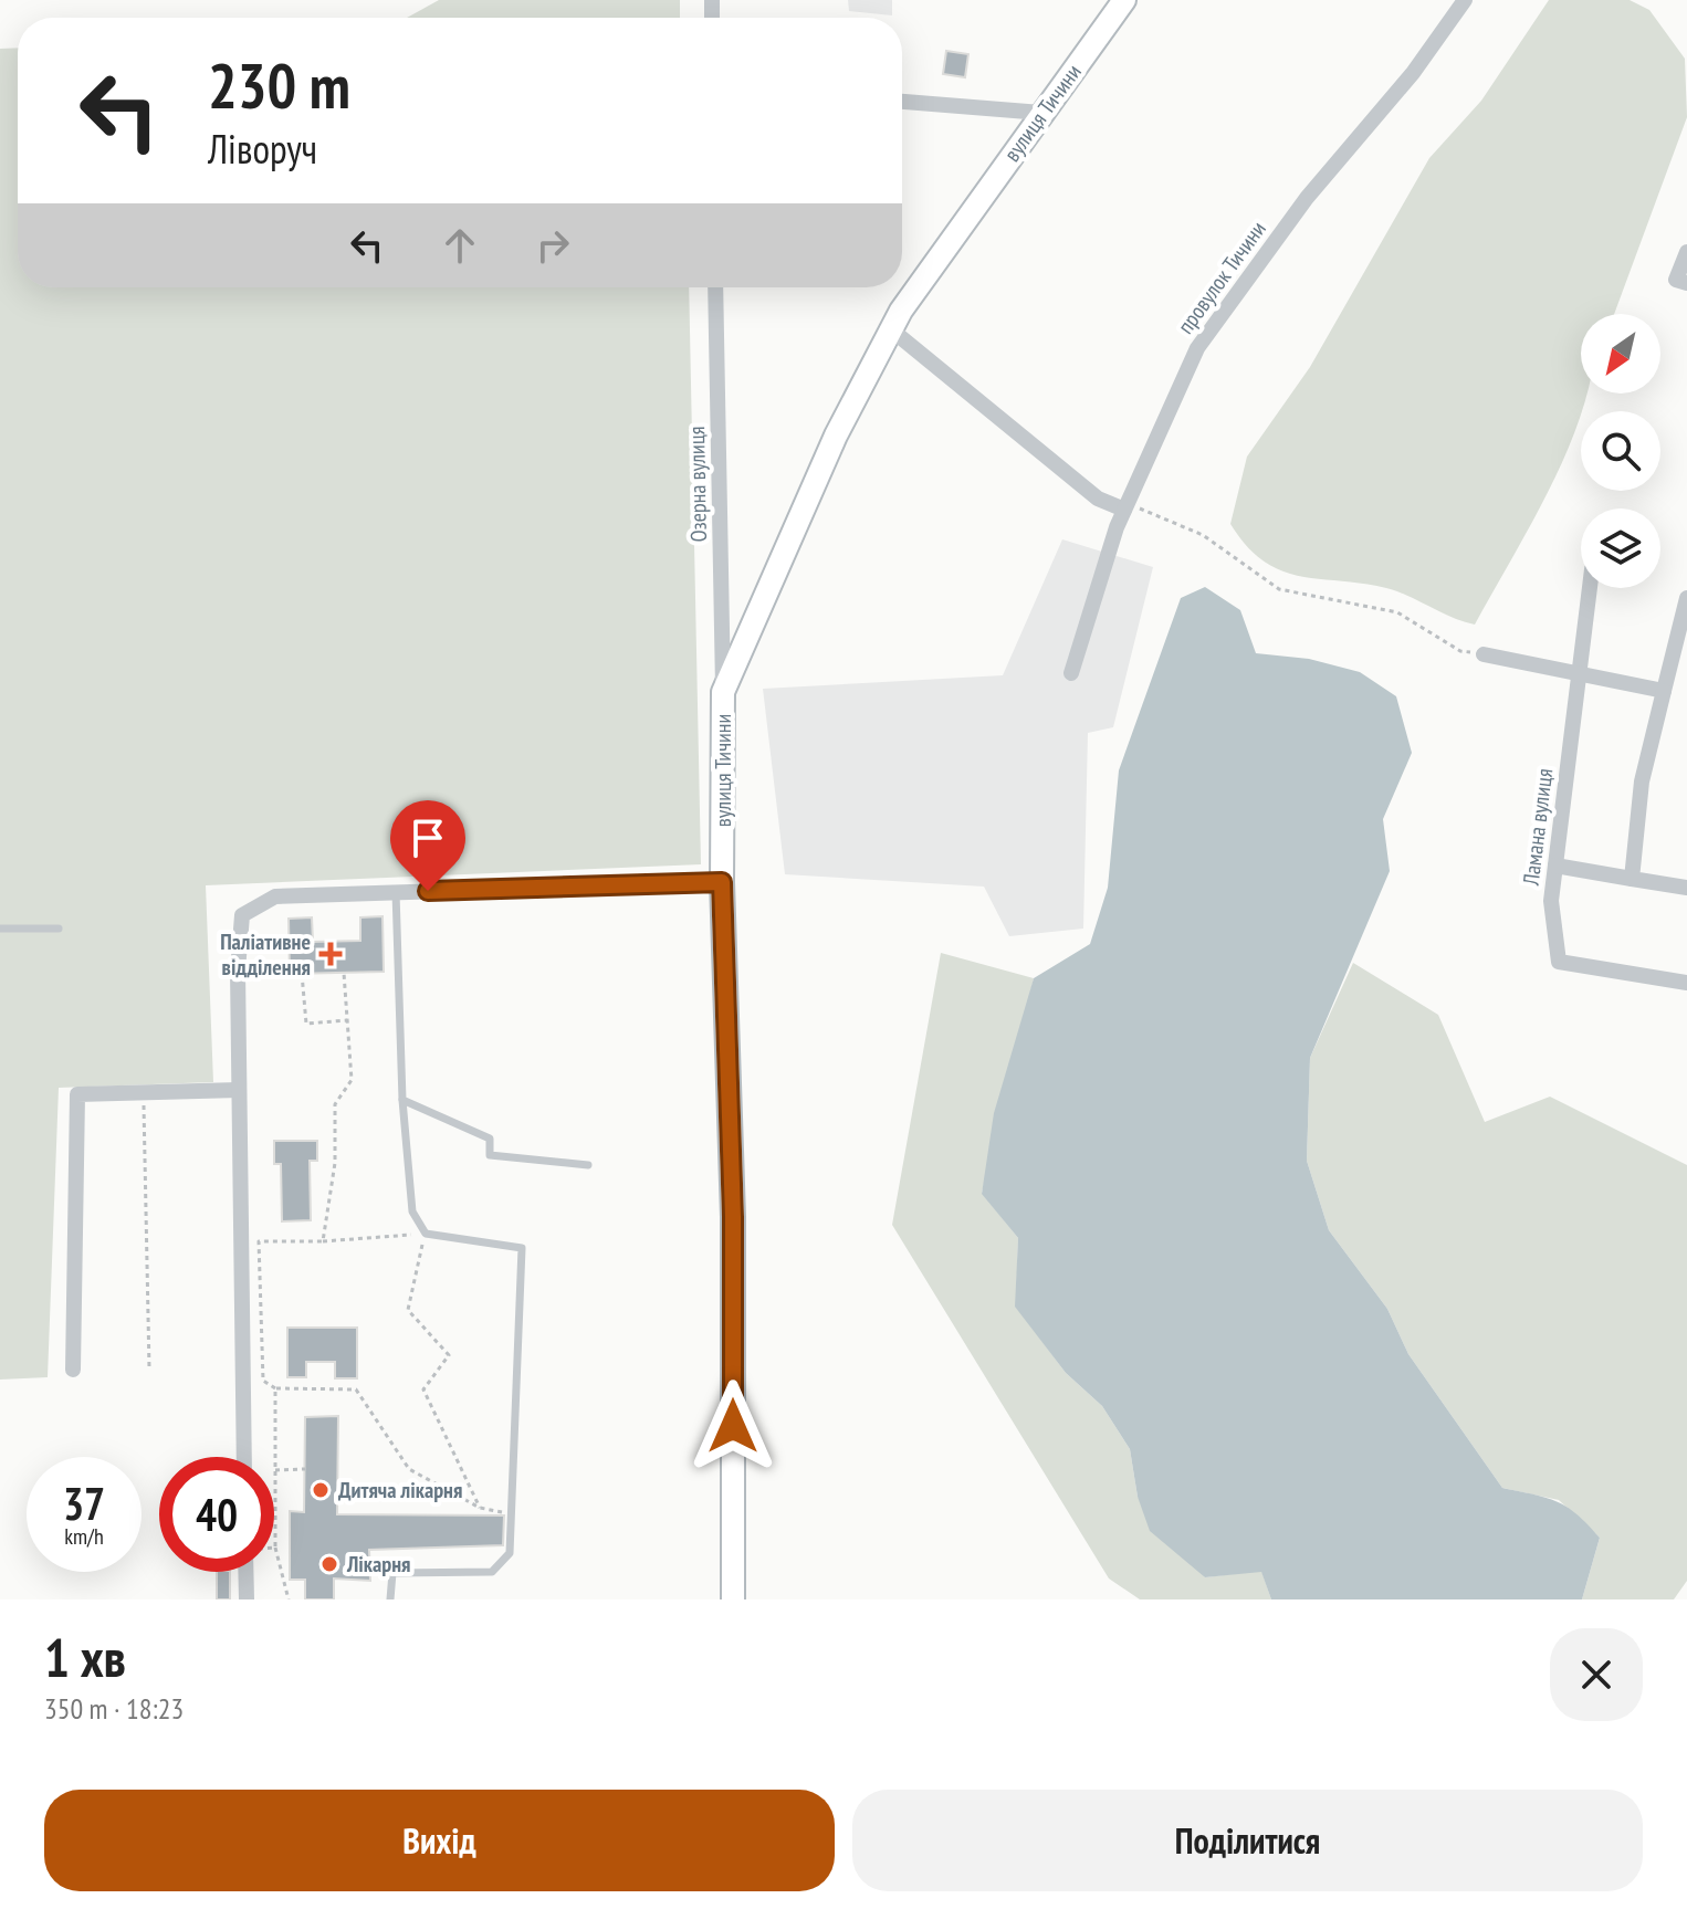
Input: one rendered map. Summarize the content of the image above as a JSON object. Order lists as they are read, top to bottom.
{
  "streets": {
    "street": [
      "вулиця Тичини",
      "провулок Тичини",
      "Озерна вулиця",
      "Ламана вулиця"
    ]
  },
  "crossings": [
    ["вулиця Тичини", "Озерна вулиця"]
  ],
  "places": {
    "health": ["Паліативне відділення"],
    "other": ["Дитяча лікарня", "Лікарня"]
  },
  "north": "bottom left",
  "page": {
    "turn": ["230 m", "Ліворуч"],
    "speed": "37 km/h",
    "limit": "40",
    "heading": ["1 хв", "350 m · 18:23"],
    "buttons": ["Вихід", "Поділитися"]
  }
}
